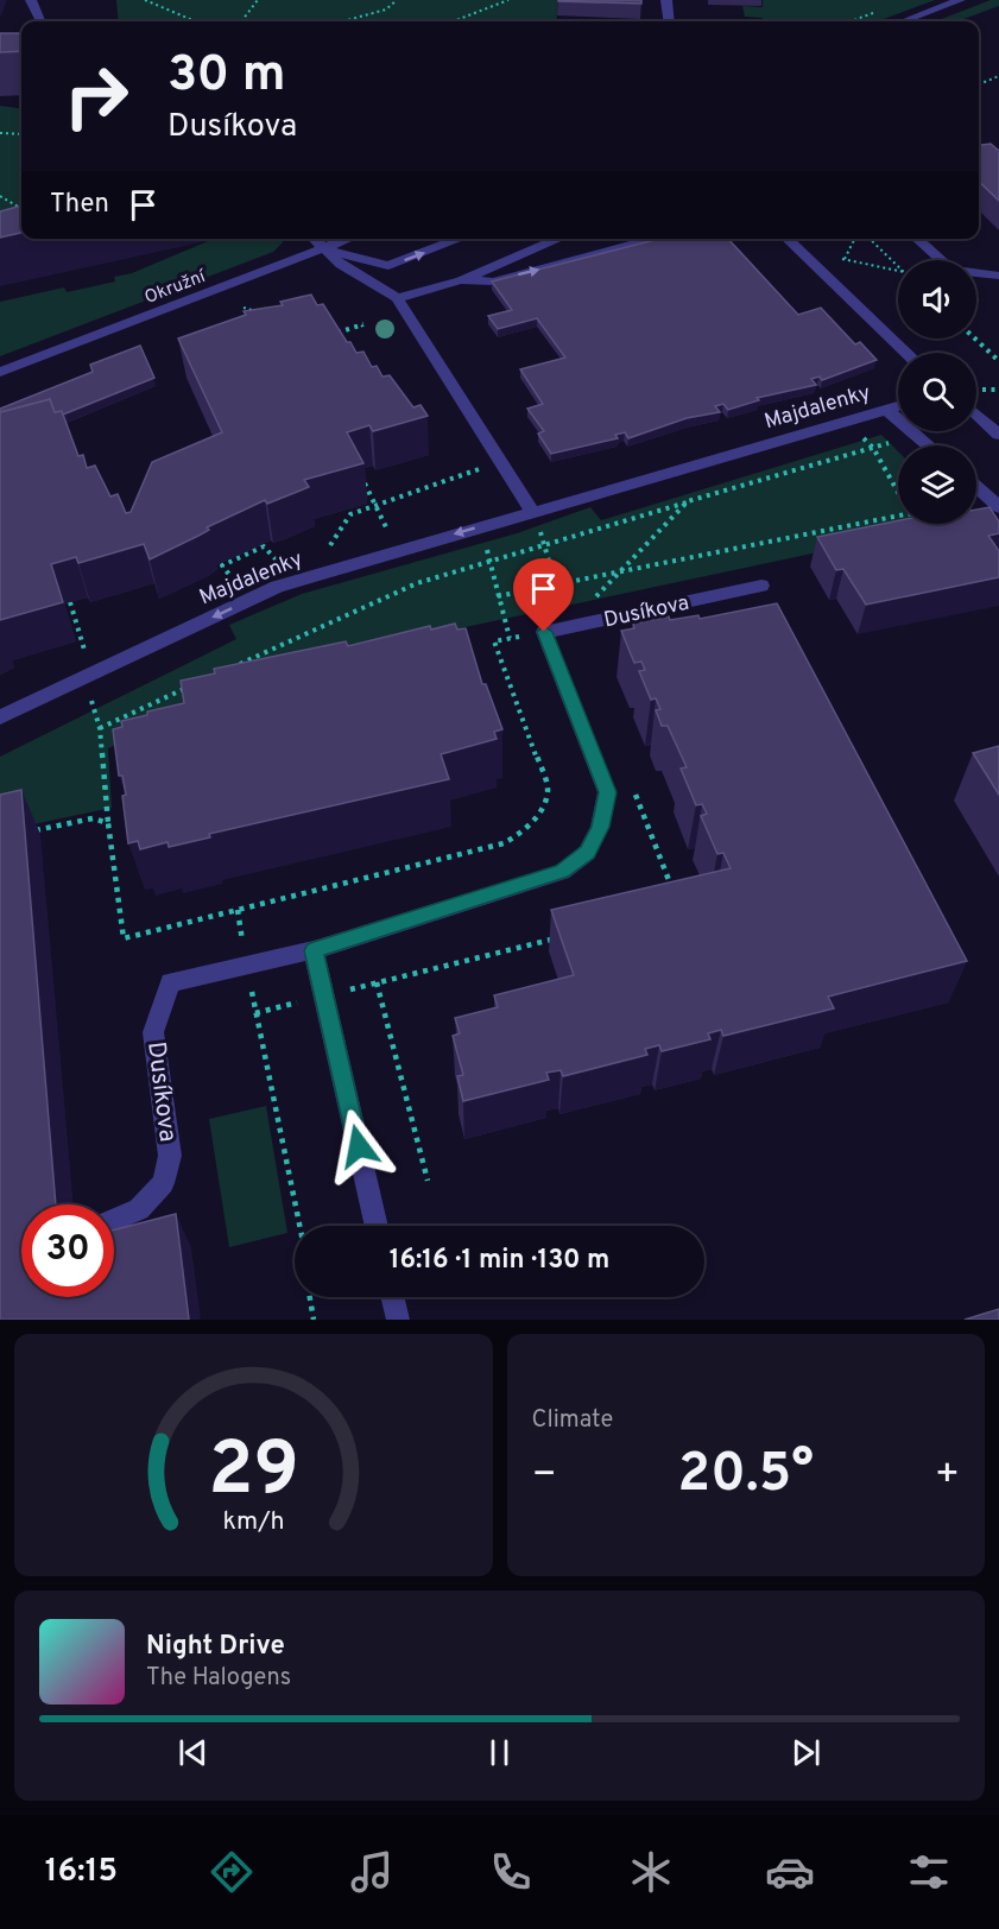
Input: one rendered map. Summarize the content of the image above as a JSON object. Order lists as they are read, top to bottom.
{
  "streets": {
    "street": ["Okružní", "Majdalenky", "Dusíkova"]
  },
  "one_way": ["Majdalenky"],
  "page": {
    "turn": ["30 m", "Dusíkova"],
    "then": "Then",
    "limit": "30",
    "trip": "16:16 · 1 min · 130 m",
    "tile": "Climate",
    "heat": ["−", "20.5°", "+"],
    "song": ["Night Drive", "The Halogens"],
    "tabs": "16:15",
    "gauge": ["29", "km/h"]
  }
}
